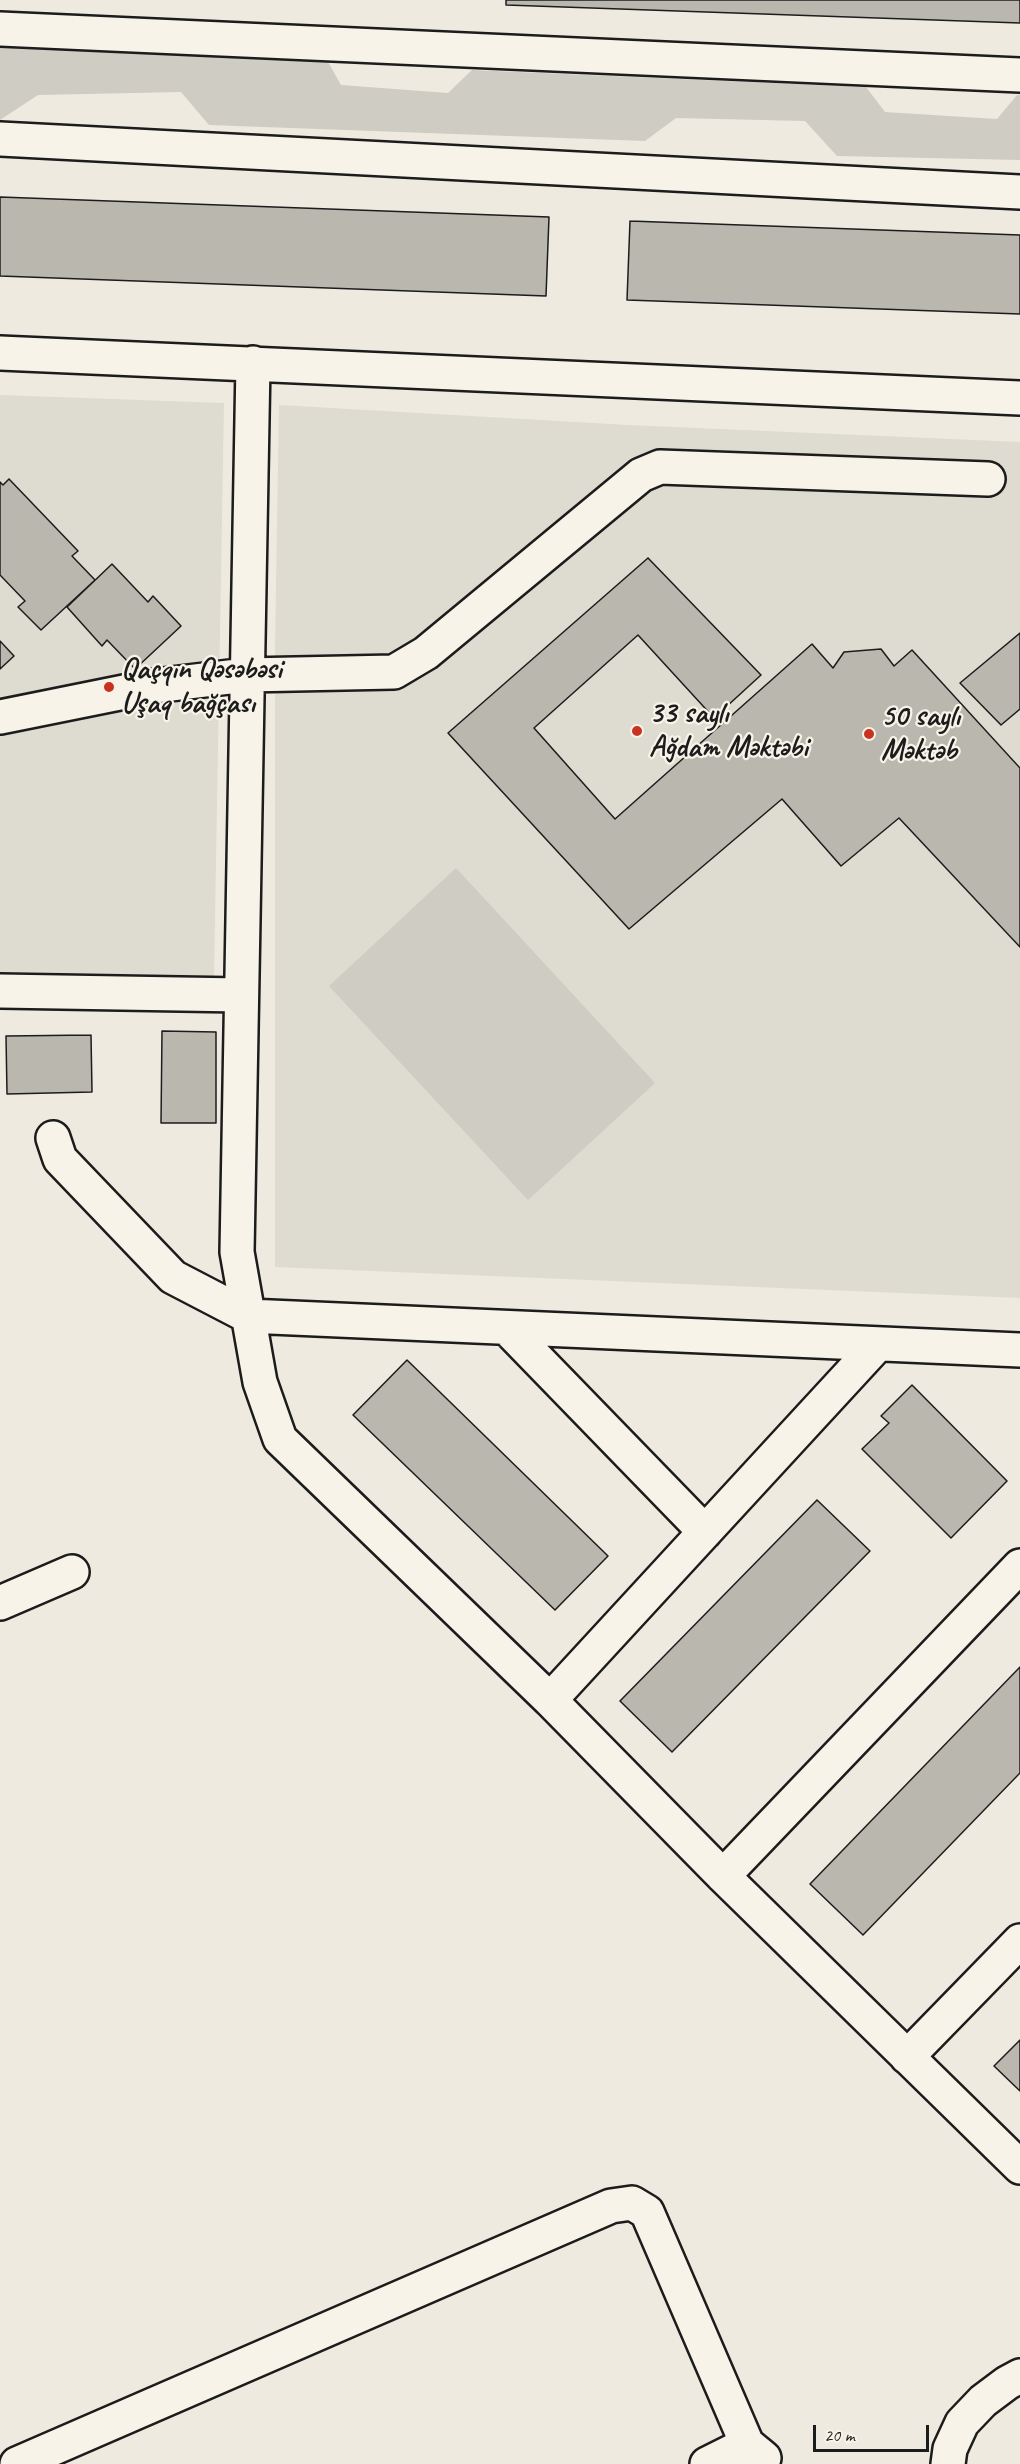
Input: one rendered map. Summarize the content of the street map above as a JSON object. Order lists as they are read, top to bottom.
{
  "places": ["Qaçqın Qəsəbəsi Uşaq bağçası", "33 saylı Ağdam Məktəbi", "50 saylı Məktəb"],
  "scale_bar": "20 m"
}
